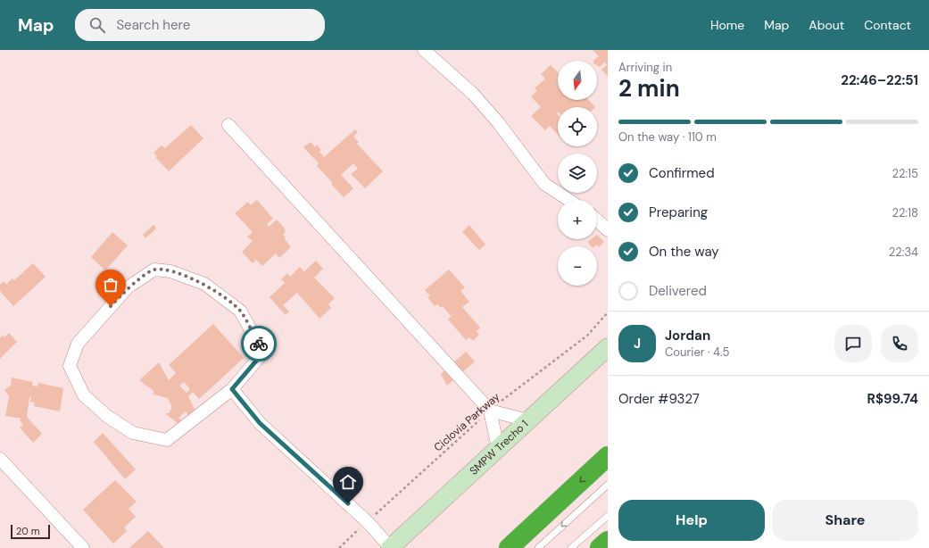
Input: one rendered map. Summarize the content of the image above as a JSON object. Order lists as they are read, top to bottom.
{
  "streets": {
    "street": ["SMPW Trecho 1"],
    "path": ["Ciclovia Parkway"]
  },
  "scale_bar": "20 m",
  "north": "bottom",
  "page": {
    "header": "Map",
    "search": "Search here",
    "nav": [
      "Home",
      "Map",
      "About",
      "Contact"
    ],
    "heading": ["2 min", "Arriving in", "22:46–22:51"],
    "panel": [
      "Jordan",
      "Courier · 4.5",
      "Order #9327",
      "R$99.74"
    ],
    "map_buttons": ["+", "−"],
    "bar": "On the way · 110 m",
    "list": [
      ["Confirmed", "22:15"],
      ["Preparing", "22:18"],
      ["On the way", "22:34"],
      "Delivered"
    ],
    "round": "J",
    "buttons": ["Help", "Share"],
    "scale": "20 m"
  }
}
